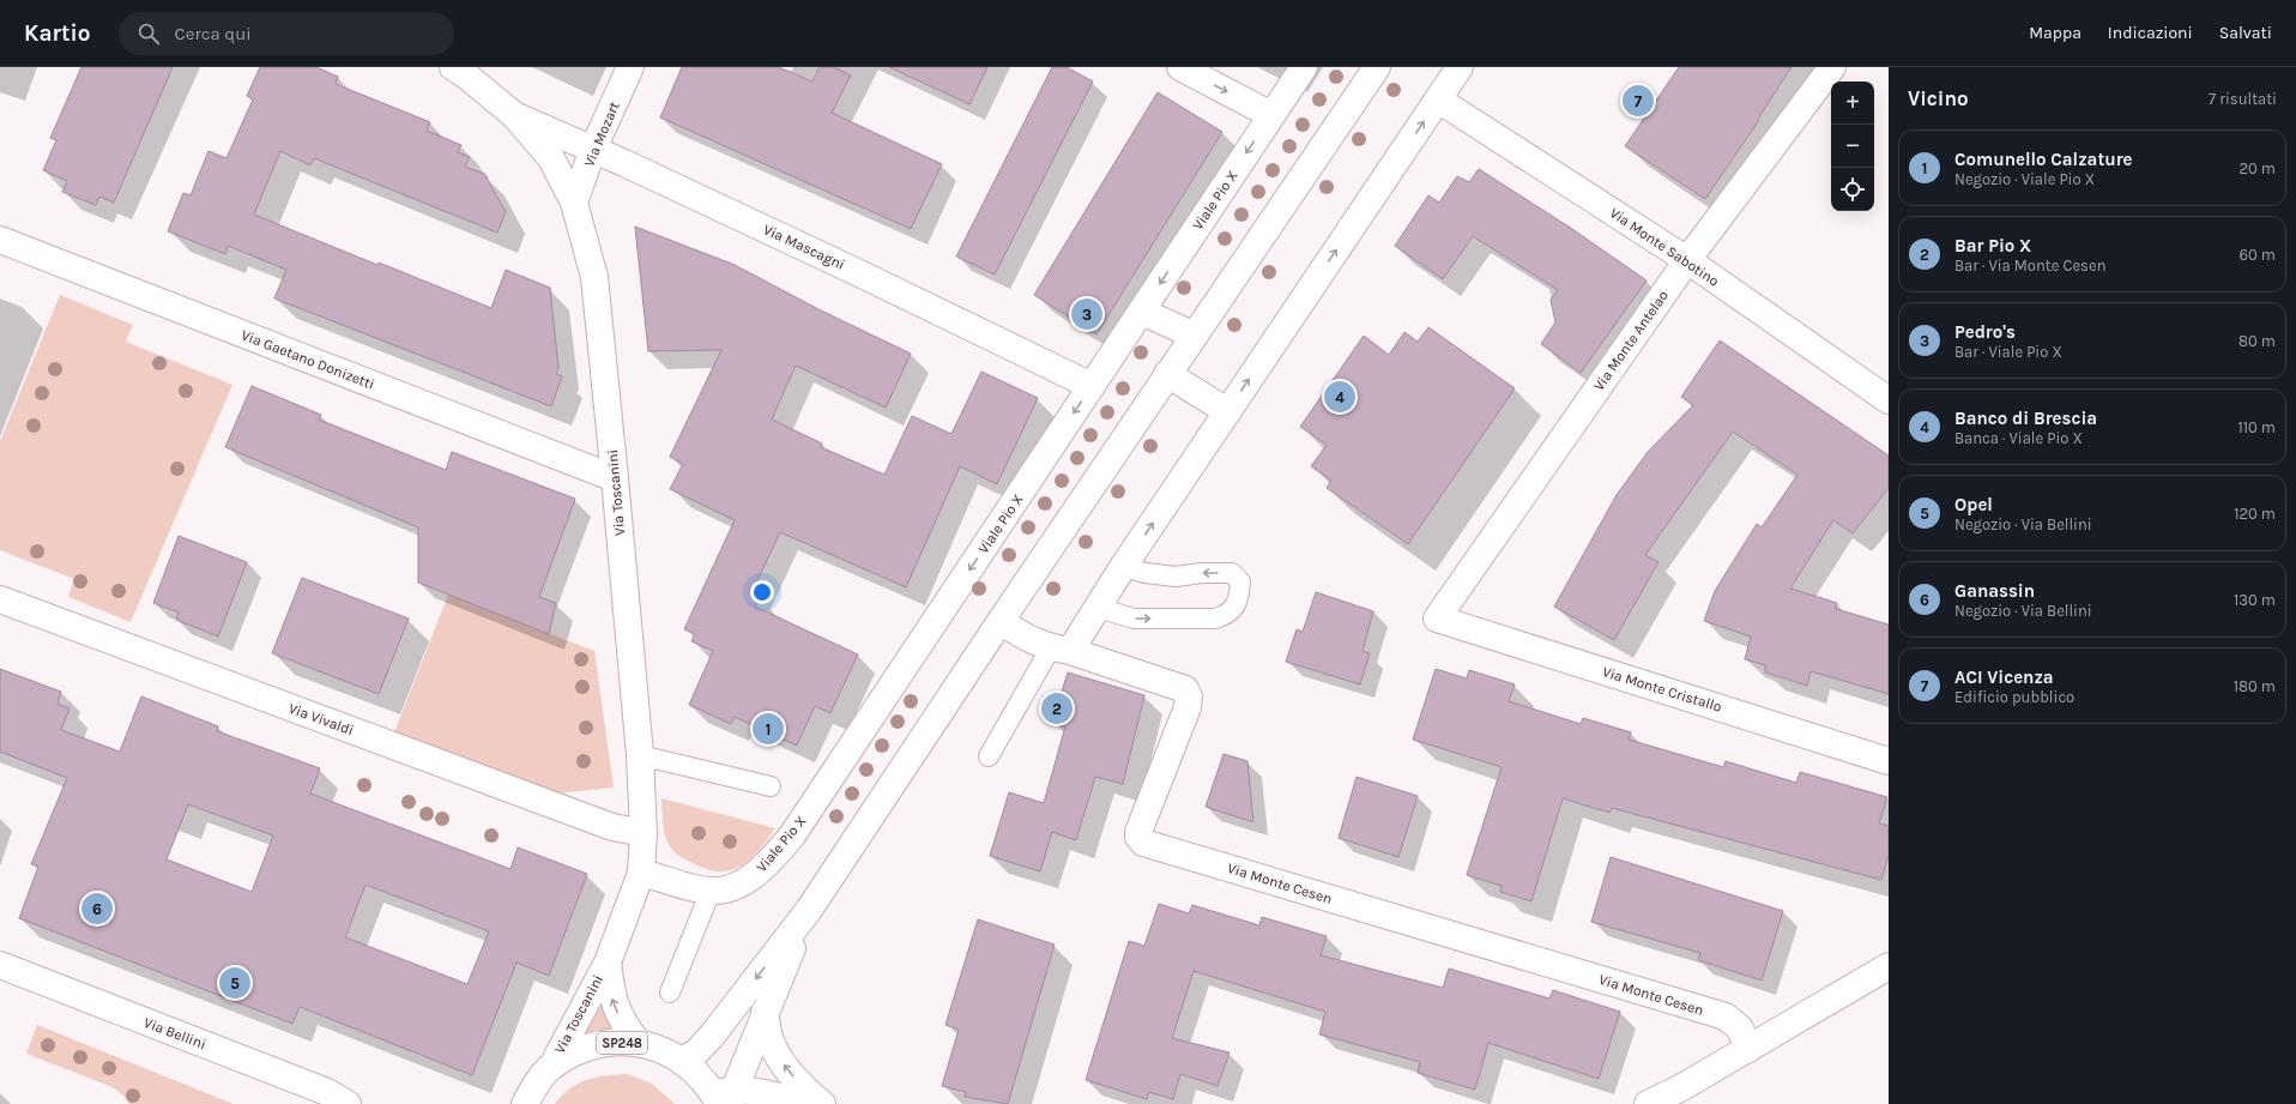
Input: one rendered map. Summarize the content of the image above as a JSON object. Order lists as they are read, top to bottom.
{
  "streets": {
    "street": [
      "Via Mozart",
      "Viale Pio X",
      "Via Mascagni",
      "Via Monte Sabotino",
      "Via Monte Antelao",
      "Via Gaetano Donizetti",
      "Via Toscanini",
      "Via Monte Cristallo",
      "Via Vivaldi",
      "Via Monte Cesen",
      "Via Bellini",
      "SP248"
    ]
  },
  "crossings": [
    ["Via Mozart", "Via Mascagni"],
    ["Via Mozart", "Via Toscanini"],
    ["Viale Pio X", "Via Mascagni"],
    ["Viale Pio X", "Via Toscanini"],
    ["Via Mascagni", "Via Toscanini"],
    ["Via Monte Sabotino", "Via Monte Antelao"],
    ["Via Monte Antelao", "Via Monte Cristallo"],
    ["Via Gaetano Donizetti", "Via Toscanini"],
    ["Via Toscanini", "Via Vivaldi"],
    ["Via Toscanini", "SP248"]
  ],
  "page": {
    "header": "Kartio",
    "search": "Cerca qui",
    "nav": ["Mappa", "Indicazioni", "Salvati"],
    "heading": ["Vicino", "7 risultati"],
    "map_buttons": ["+", "−"],
    "pins": [
      "7",
      "3",
      "4",
      "2",
      "1",
      "6",
      "5"
    ],
    "list": [
      {
        "mark": "1",
        "name": "Comunello Calzature",
        "note": "Negozio · Viale Pio X",
        "value": "20 m"
      },
      {
        "mark": "2",
        "name": "Bar Pio X",
        "note": "Bar · Via Monte Cesen",
        "value": "60 m"
      },
      {
        "mark": "3",
        "name": "Pedro's",
        "note": "Bar · Viale Pio X",
        "value": "80 m"
      },
      {
        "mark": "4",
        "name": "Banco di Brescia",
        "note": "Banca · Viale Pio X",
        "value": "110 m"
      },
      {
        "mark": "5",
        "name": "Opel",
        "note": "Negozio · Via Bellini",
        "value": "120 m"
      },
      {
        "mark": "6",
        "name": "Ganassin",
        "note": "Negozio · Via Bellini",
        "value": "130 m"
      },
      {
        "mark": "7",
        "name": "ACI Vicenza",
        "note": "Edificio pubblico",
        "value": "180 m"
      }
    ]
  }
}
